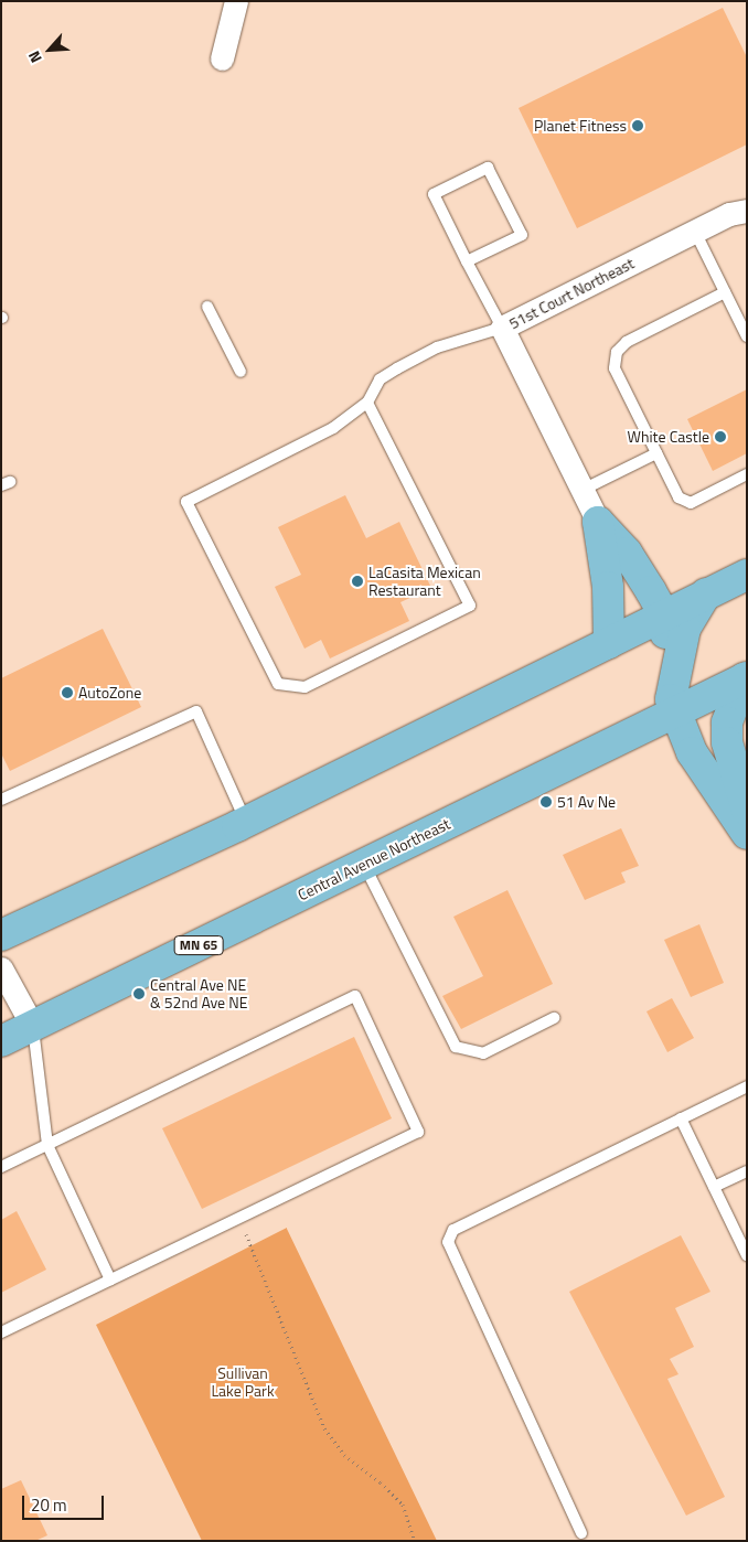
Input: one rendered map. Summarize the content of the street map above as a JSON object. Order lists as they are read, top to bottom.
{
  "streets": {
    "main road": ["Central Avenue Northeast", "MN 65"],
    "street": ["51st Court Northeast"]
  },
  "parks": ["Sullivan Lake Park"],
  "places": [
    "Planet Fitness",
    "White Castle",
    "LaCasita Mexican Restaurant",
    "AutoZone",
    "51 Av Ne",
    "Central Ave NE & 52nd Ave NE"
  ],
  "scale_bar": "20 m",
  "north": "bottom left"
}
